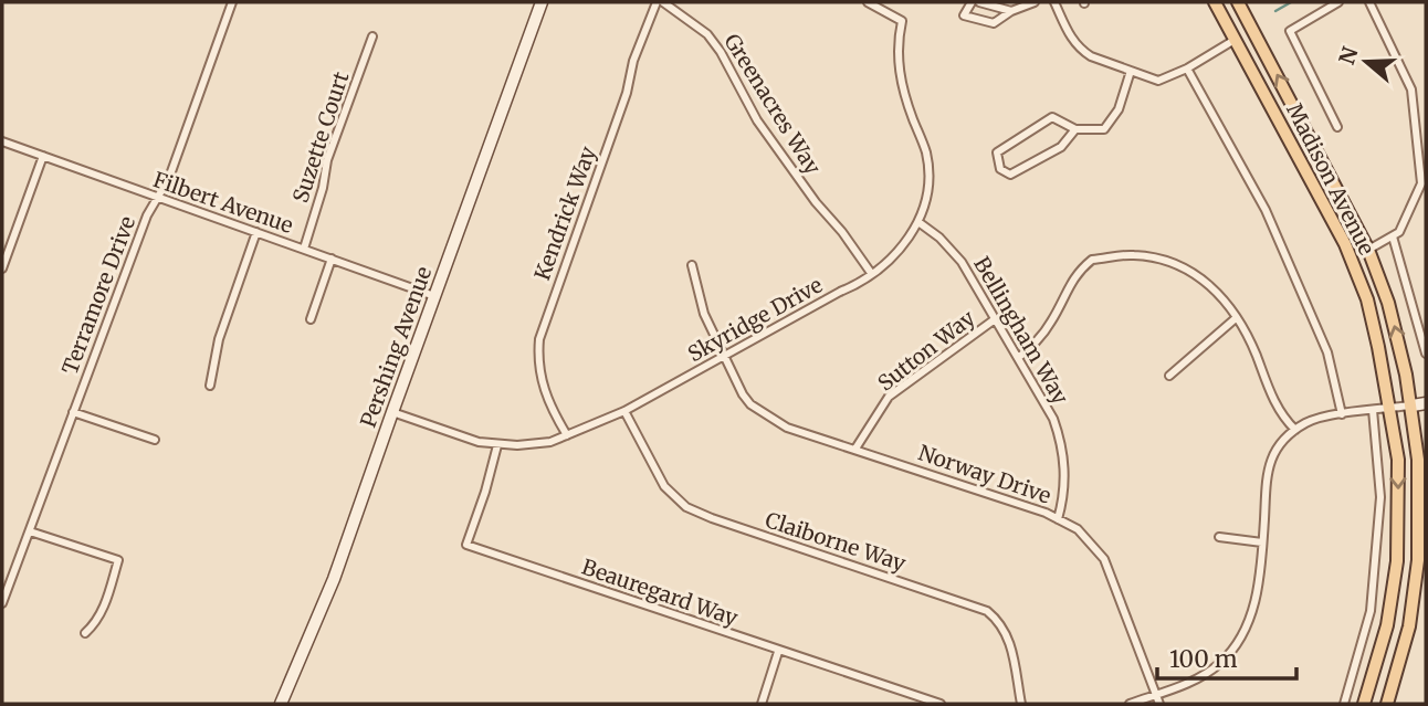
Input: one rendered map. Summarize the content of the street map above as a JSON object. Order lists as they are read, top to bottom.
{
  "streets": {
    "main road": ["Madison Avenue"],
    "street": [
      "Greenacres Way",
      "Suzette Court",
      "Filbert Avenue",
      "Kendrick Way",
      "Terramore Drive",
      "Skyridge Drive",
      "Bellingham Way",
      "Pershing Avenue",
      "Sutton Way",
      "Norway Drive",
      "Claiborne Way",
      "Beauregard Way"
    ]
  },
  "crossings": [
    ["Greenacres Way", "Kendrick Way"],
    ["Greenacres Way", "Skyridge Drive"],
    ["Suzette Court", "Filbert Avenue"],
    ["Filbert Avenue", "Terramore Drive"],
    ["Filbert Avenue", "Pershing Avenue"],
    ["Kendrick Way", "Skyridge Drive"],
    ["Skyridge Drive", "Bellingham Way"],
    ["Skyridge Drive", "Pershing Avenue"],
    ["Skyridge Drive", "Norway Drive"],
    ["Skyridge Drive", "Claiborne Way"],
    ["Skyridge Drive", "Beauregard Way"],
    ["Bellingham Way", "Sutton Way"],
    ["Bellingham Way", "Norway Drive"],
    ["Sutton Way", "Norway Drive"]
  ],
  "scale_bar": "100 m",
  "north": "left"
}
